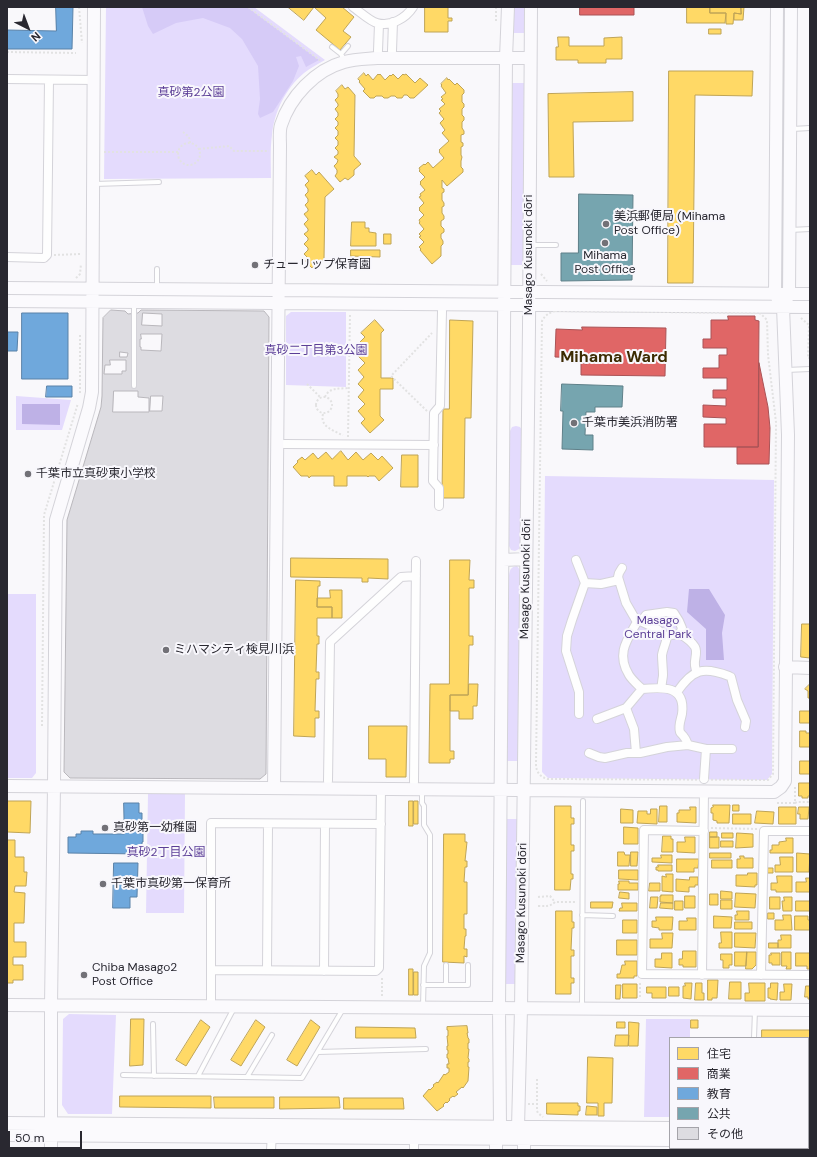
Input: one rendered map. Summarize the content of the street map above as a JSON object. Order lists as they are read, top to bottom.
{
  "streets": {
    "street": ["Masago Kusunoki dōri"]
  },
  "districts": ["Mihama Ward"],
  "parks": [
    "真砂第2公園",
    "真砂二丁目第3公園",
    "Masago Central Park",
    "真砂2丁目公園"
  ],
  "places": [
    "美浜郵便局 (Mihama Post Office)",
    "Mihama Post Office",
    "チューリップ保育園",
    "千葉市美浜消防署",
    "千葉市立真砂東小学校",
    "ミハマシティ検見川浜",
    "真砂第一幼稚園",
    "千葉市真砂第一保育所",
    "Chiba Masago2 Post Office"
  ],
  "legend": [
    "住宅",
    "商業",
    "教育",
    "公共",
    "その他"
  ],
  "scale_bar": "50 m",
  "north": "bottom right"
}
